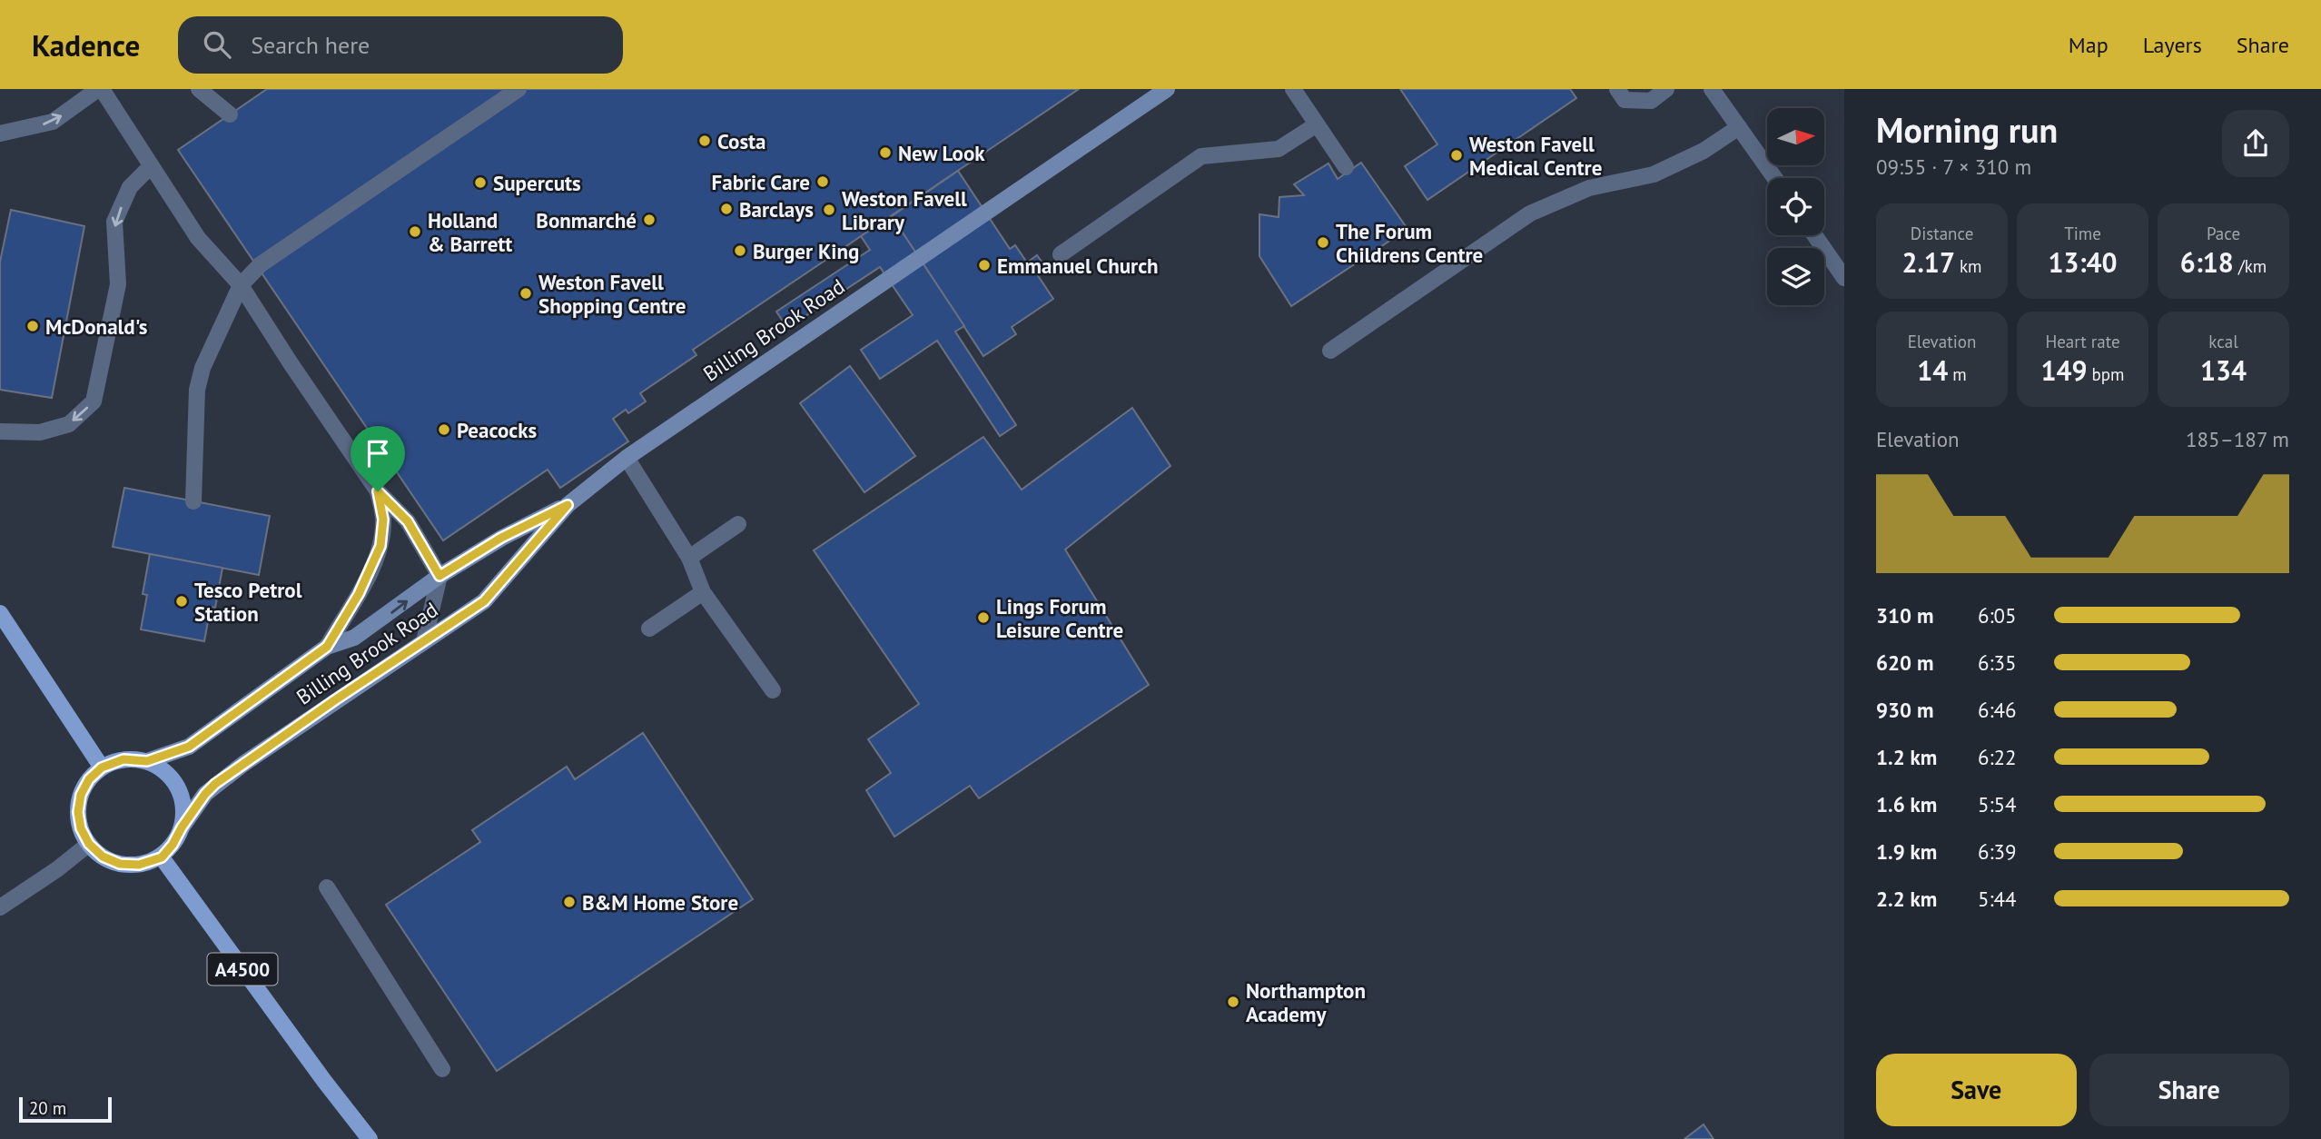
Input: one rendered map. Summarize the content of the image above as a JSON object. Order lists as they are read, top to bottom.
{
  "streets": {
    "main road": ["A4500"],
    "street": ["Billing Brook Road"]
  },
  "crossings": [
    ["Billing Brook Road", "A4500"]
  ],
  "places": [
    "Costa",
    "New Look",
    "Weston Favell Medical Centre",
    "Fabric Care",
    "Supercuts",
    "Barclays",
    "Weston Favell Library",
    "Bonmarché",
    "Holland & Barrett",
    "The Forum Childrens Centre",
    "Burger King",
    "Emmanuel Church",
    "Weston Favell Shopping Centre",
    "McDonald's",
    "Peacocks",
    "Tesco Petrol Station",
    "Lings Forum Leisure Centre",
    "B&M Home Store",
    "Northampton Academy"
  ],
  "scale_bar": "20 m",
  "north": "right",
  "page": {
    "header": "Kadence",
    "search": "Search here",
    "nav": ["Map", "Layers", "Share"],
    "heading": ["Morning run", "09:55 · 7 × 310 m"],
    "stats": [
      ["Distance", "2.17 km"],
      ["Time", "13:40"],
      ["Pace", "6:18 /km"],
      ["Elevation", "14 m"],
      ["Heart rate", "149 bpm"],
      ["kcal", "134"]
    ],
    "chart": ["Elevation", "185–187 m"],
    "list": [
      {
        "name": "310 m",
        "note": "6:05"
      },
      {
        "name": "620 m",
        "note": "6:35"
      },
      {
        "name": "930 m",
        "note": "6:46"
      },
      {
        "name": "1.2 km",
        "note": "6:22"
      },
      {
        "name": "1.6 km",
        "note": "5:54"
      },
      {
        "name": "1.9 km",
        "note": "6:39"
      },
      {
        "name": "2.2 km",
        "note": "5:44"
      }
    ],
    "buttons": ["Save", "Share"],
    "scale": "20 m"
  }
}
